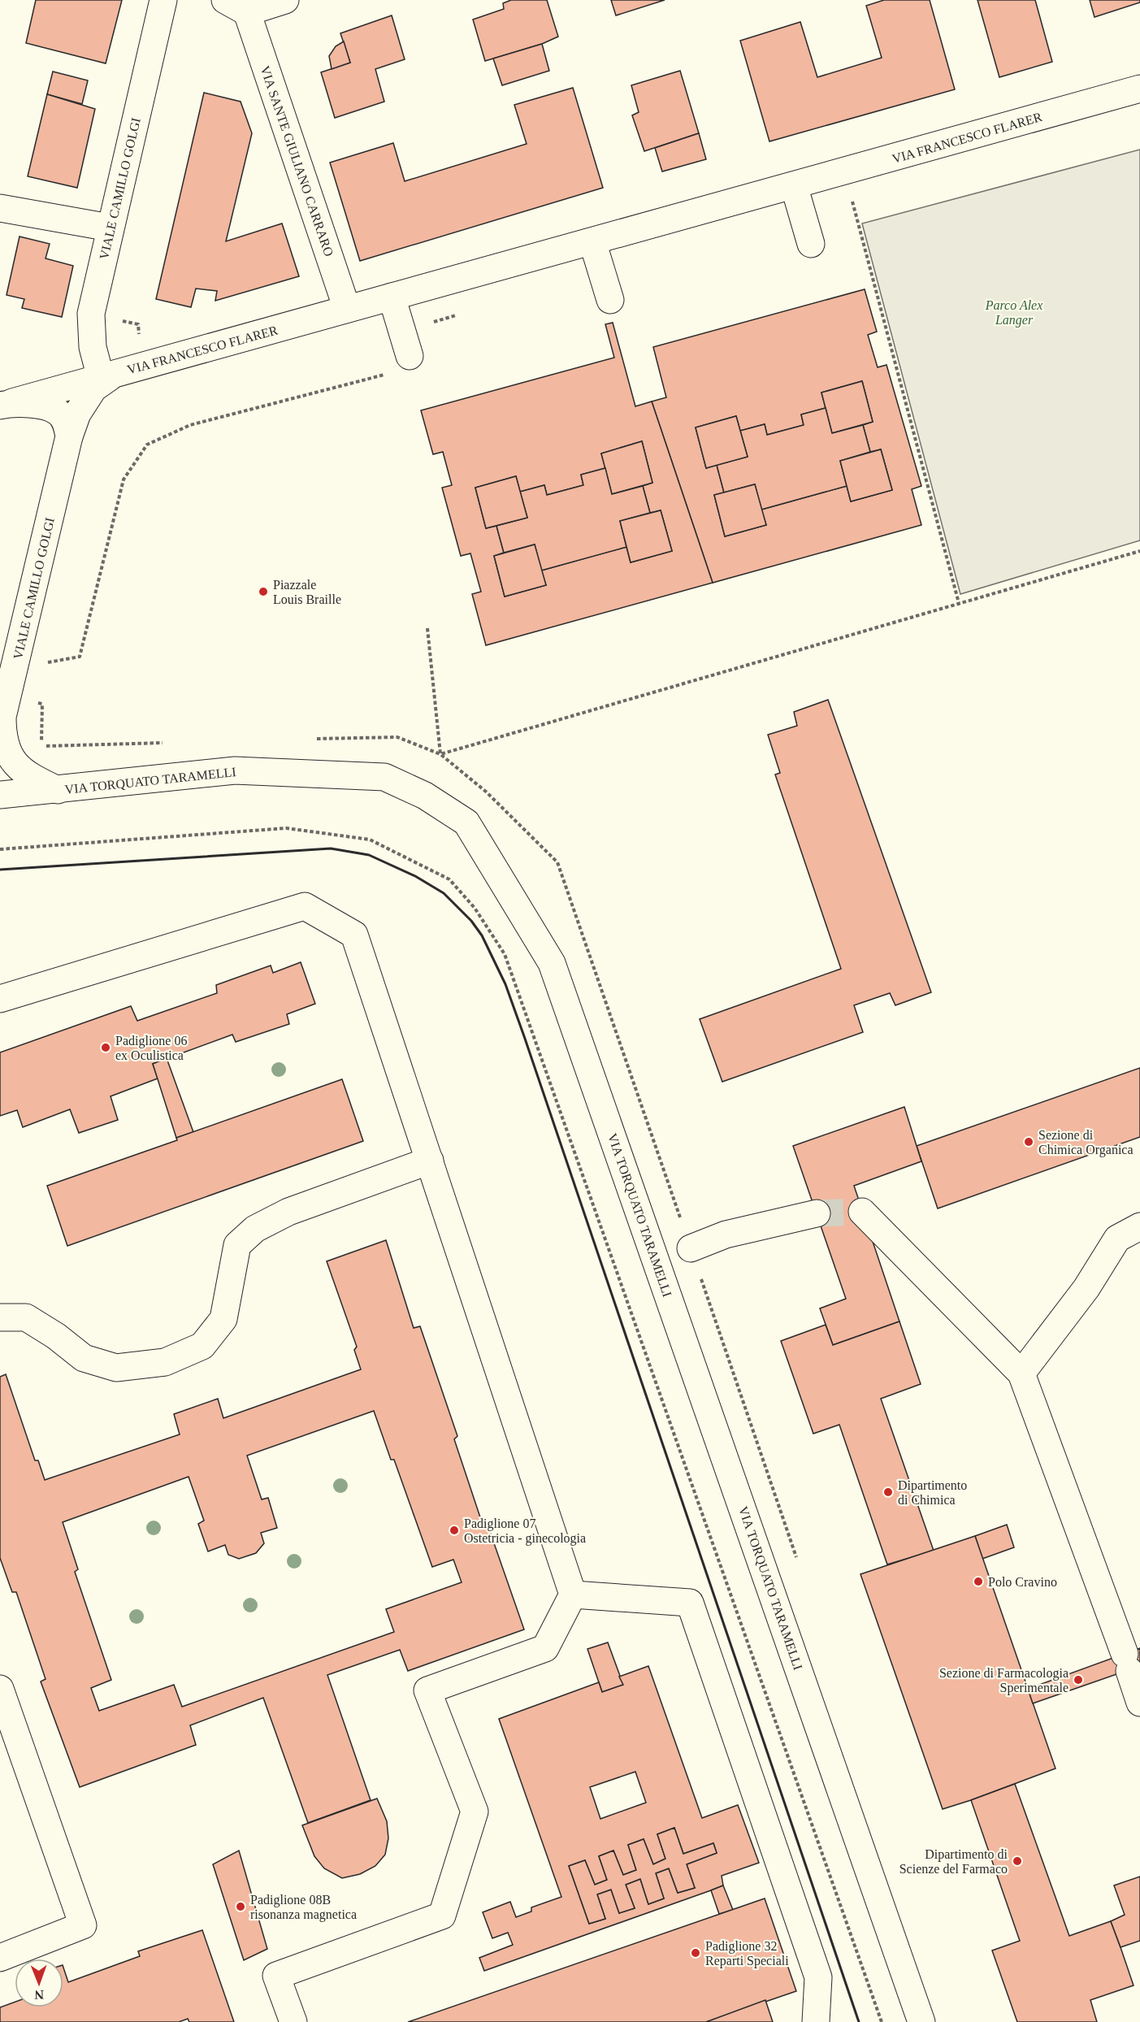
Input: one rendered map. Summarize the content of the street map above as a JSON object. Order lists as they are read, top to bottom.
{
  "streets": {
    "main road": [
      "VIA FRANCESCO FLARER",
      "VIA SANTE GIULIANO CARRARO",
      "VIALE CAMILLO GOLGI",
      "VIA TORQUATO TARAMELLI"
    ]
  },
  "crossings": [
    ["VIA FRANCESCO FLARER", "VIA SANTE GIULIANO CARRARO"],
    ["VIA FRANCESCO FLARER", "VIALE CAMILLO GOLGI"],
    ["VIALE CAMILLO GOLGI", "VIA TORQUATO TARAMELLI"]
  ],
  "parks": ["Parco Alex Langer"],
  "places": [
    "Piazzale Louis Braille",
    "Padiglione 06 ex Oculistica",
    "Sezione di Chimica Organica",
    "Dipartimento di Chimica",
    "Padiglione 07 Ostetricia - ginecologia",
    "Polo Cravino",
    "Sezione di Farmacologia Sperimentale",
    "Dipartimento di Scienze del Farmaco",
    "Padiglione 08B risonanza magnetica",
    "Padiglione 32 Reparti Speciali"
  ],
  "north": "bottom"
}
